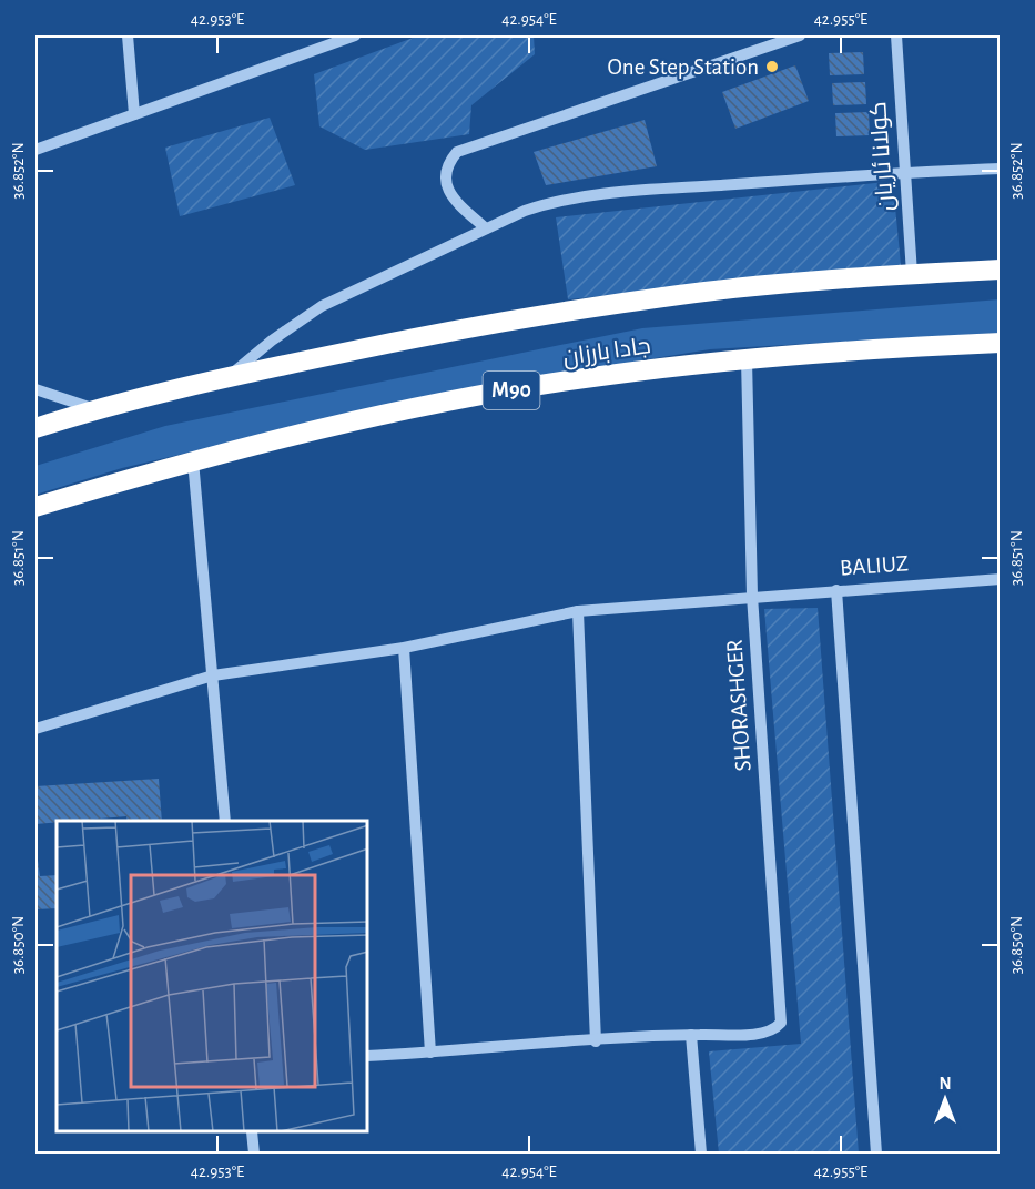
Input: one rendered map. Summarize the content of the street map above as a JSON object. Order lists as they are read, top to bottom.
{
  "streets": {
    "highway": ["جادا بارزان", "M90"],
    "street": ["كولانا ئاريان", "BALIUZ", "SHORASHGER"]
  },
  "crossings": [
    ["كولانا ئاريان", "جادا بارزان"],
    ["جادا بارزان", "SHORASHGER"],
    ["BALIUZ", "SHORASHGER"]
  ],
  "places": ["One Step Station"],
  "north": "top",
  "coordinates": [
    "42.953°E",
    "42.954°E",
    "42.955°E",
    "36.852°N",
    "36.851°N",
    "36.850°N"
  ]
}
